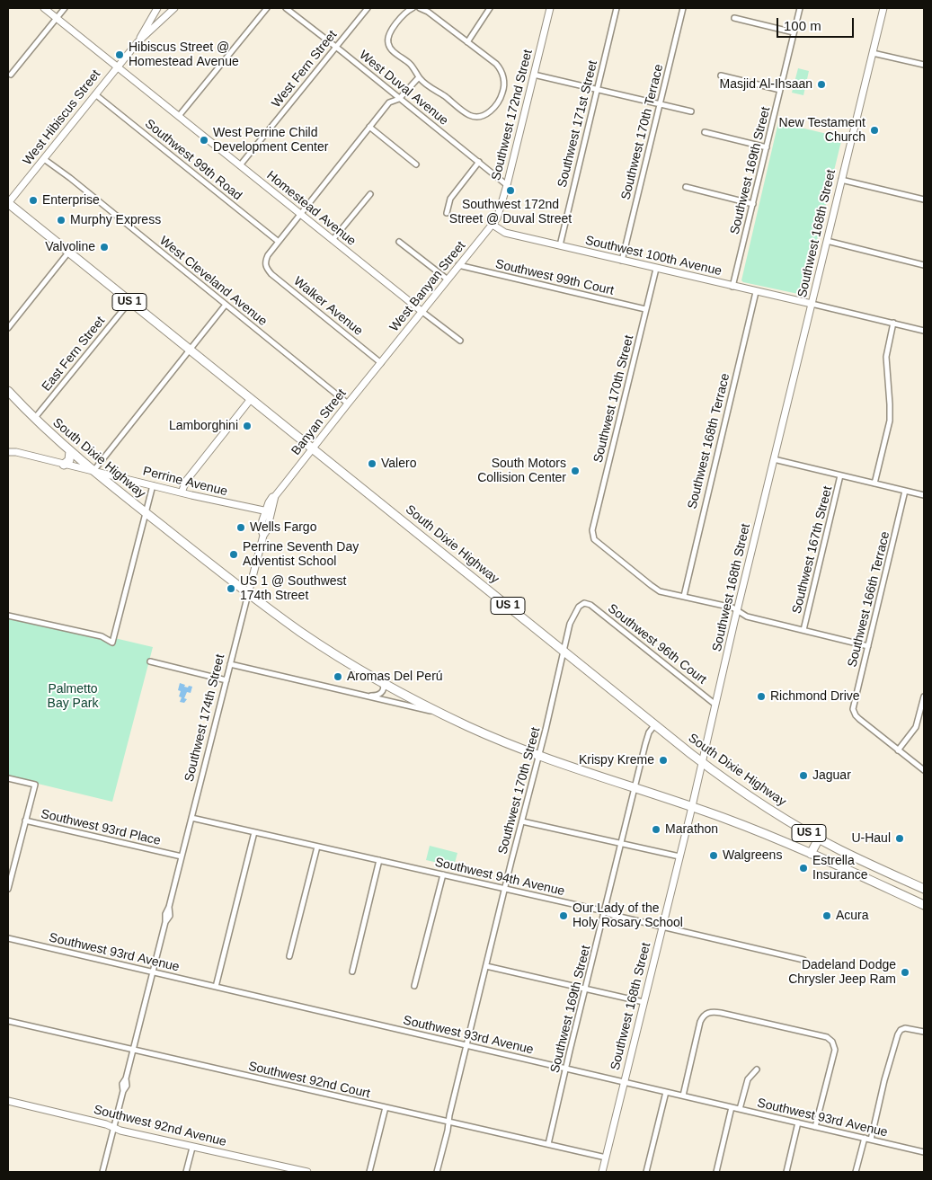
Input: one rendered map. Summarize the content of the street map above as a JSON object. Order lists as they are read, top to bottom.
{
  "streets": {
    "highway": ["US 1", "South Dixie Highway"],
    "street": [
      "West Fern Street",
      "West Duval Avenue",
      "Southwest 172nd Street",
      "West Hibiscus Street",
      "Southwest 171st Street",
      "Southwest 170th Terrace",
      "Southwest 99th Road",
      "Southwest 169th Street",
      "Homestead Avenue",
      "Southwest 168th Street",
      "Southwest 100th Avenue",
      "Southwest 99th Court",
      "West Cleveland Avenue",
      "West Banyan Street",
      "Walker Avenue",
      "East Fern Street",
      "Southwest 170th Street",
      "Banyan Street",
      "Southwest 168th Terrace",
      "Perrine Avenue",
      "Southwest 167th Street",
      "Southwest 166th Terrace",
      "Southwest 96th Court",
      "Southwest 174th Street",
      "Southwest 93rd Place",
      "Southwest 94th Avenue",
      "Southwest 93rd Avenue",
      "Southwest 92nd Court",
      "Southwest 92nd Avenue"
    ]
  },
  "crossings": [
    ["West Fern Street", "West Duval Avenue"],
    ["West Fern Street", "Homestead Avenue"],
    ["West Duval Avenue", "Southwest 172nd Street"],
    ["Southwest 172nd Street", "Southwest 100th Avenue"],
    ["Southwest 172nd Street", "West Banyan Street"],
    ["West Hibiscus Street", "Southwest 99th Road"],
    ["West Hibiscus Street", "Homestead Avenue"],
    ["West Hibiscus Street", "West Cleveland Avenue"],
    ["West Hibiscus Street", "South Dixie Highway"],
    ["Southwest 171st Street", "Southwest 100th Avenue"],
    ["Southwest 170th Terrace", "Southwest 100th Avenue"],
    ["Southwest 99th Road", "Walker Avenue"],
    ["Southwest 169th Street", "Southwest 100th Avenue"],
    ["Southwest 169th Street", "South Dixie Highway"],
    ["Southwest 169th Street", "Southwest 94th Avenue"],
    ["Southwest 169th Street", "Southwest 93rd Avenue"],
    ["Southwest 169th Street", "Southwest 92nd Court"],
    ["Homestead Avenue", "West Banyan Street"],
    ["Southwest 168th Street", "Southwest 100th Avenue"],
    ["Southwest 168th Street", "South Dixie Highway"],
    ["Southwest 168th Street", "Southwest 96th Court"],
    ["Southwest 168th Street", "Southwest 94th Avenue"],
    ["Southwest 168th Street", "Southwest 93rd Avenue"],
    ["Southwest 168th Street", "Southwest 92nd Court"],
    ["Southwest 100th Avenue", "West Banyan Street"],
    ["Southwest 100th Avenue", "Southwest 170th Street"],
    ["Southwest 100th Avenue", "Southwest 168th Terrace"],
    ["Southwest 99th Court", "West Banyan Street"],
    ["Southwest 99th Court", "Southwest 170th Street"],
    ["West Cleveland Avenue", "Banyan Street"],
    ["West Banyan Street", "Walker Avenue"],
    ["West Banyan Street", "Banyan Street"],
    ["Walker Avenue", "Banyan Street"],
    ["East Fern Street", "South Dixie Highway"],
    ["Southwest 170th Street", "Southwest 168th Terrace"],
    ["Southwest 170th Street", "South Dixie Highway"],
    ["Southwest 170th Street", "Southwest 96th Court"],
    ["Southwest 170th Street", "Southwest 94th Avenue"],
    ["Southwest 170th Street", "Southwest 93rd Avenue"],
    ["Southwest 170th Street", "Southwest 92nd Court"],
    ["Banyan Street", "South Dixie Highway"],
    ["Banyan Street", "Perrine Avenue"],
    ["Banyan Street", "Southwest 174th Street"],
    ["South Dixie Highway", "Perrine Avenue"],
    ["South Dixie Highway", "Southwest 174th Street"],
    ["Southwest 174th Street", "Southwest 93rd Place"],
    ["Southwest 174th Street", "Southwest 94th Avenue"],
    ["Southwest 174th Street", "Southwest 93rd Avenue"],
    ["Southwest 174th Street", "Southwest 92nd Court"],
    ["Southwest 174th Street", "Southwest 92nd Avenue"]
  ],
  "parks": ["Palmetto Bay Park"],
  "places": [
    "Hibiscus Street @ Homestead Avenue",
    "Masjid Al-Ihsaan",
    "New Testament Church",
    "West Perrine Child Development Center",
    "Southwest 172nd Street @ Duval Street",
    "Enterprise",
    "Murphy Express",
    "Valvoline",
    "Lamborghini",
    "Valero",
    "South Motors Collision Center",
    "Wells Fargo",
    "Perrine Seventh Day Adventist School",
    "US 1 @ Southwest 174th Street",
    "Aromas Del Perú",
    "Richmond Drive",
    "Krispy Kreme",
    "Jaguar",
    "Marathon",
    "U-Haul",
    "Walgreens",
    "Estrella Insurance",
    "Our Lady of the Holy Rosary School",
    "Acura",
    "Dadeland Dodge Chrysler Jeep Ram"
  ],
  "scale_bar": "100 m"
}
